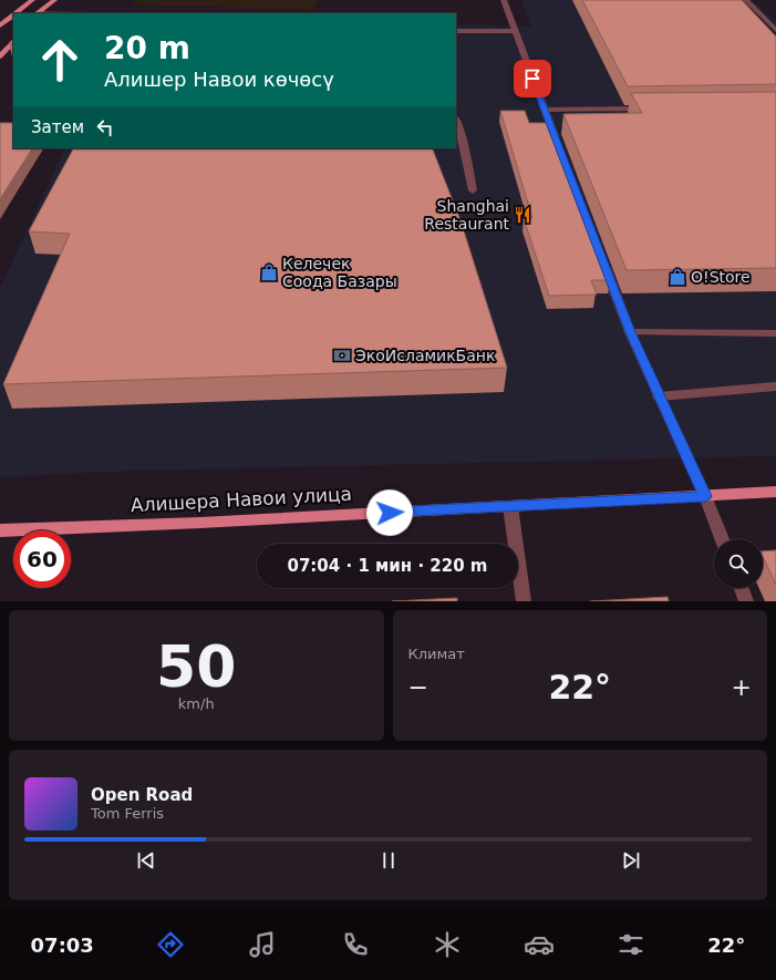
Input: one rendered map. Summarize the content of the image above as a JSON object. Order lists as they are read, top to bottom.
{
  "streets": {
    "main road": ["Алишера Навои улица"]
  },
  "places": {
    "restaurant": ["Shanghai Restaurant"],
    "shop": ["Келечек Соода Базары", "O!Store"],
    "bank": ["ЭкоИсламикБанк"]
  },
  "page": {
    "turn": ["20 m", "Алишер Навои көчөсү"],
    "then": "Затем",
    "limit": "60",
    "trip": "07:04 · 1 мин · 220 m",
    "tile": [
      ["50", "km/h"],
      "Климат"
    ],
    "heat": ["−", "22°", "+"],
    "song": ["Open Road", "Tom Ferris"],
    "tabs": ["07:03", "22°"]
  }
}
